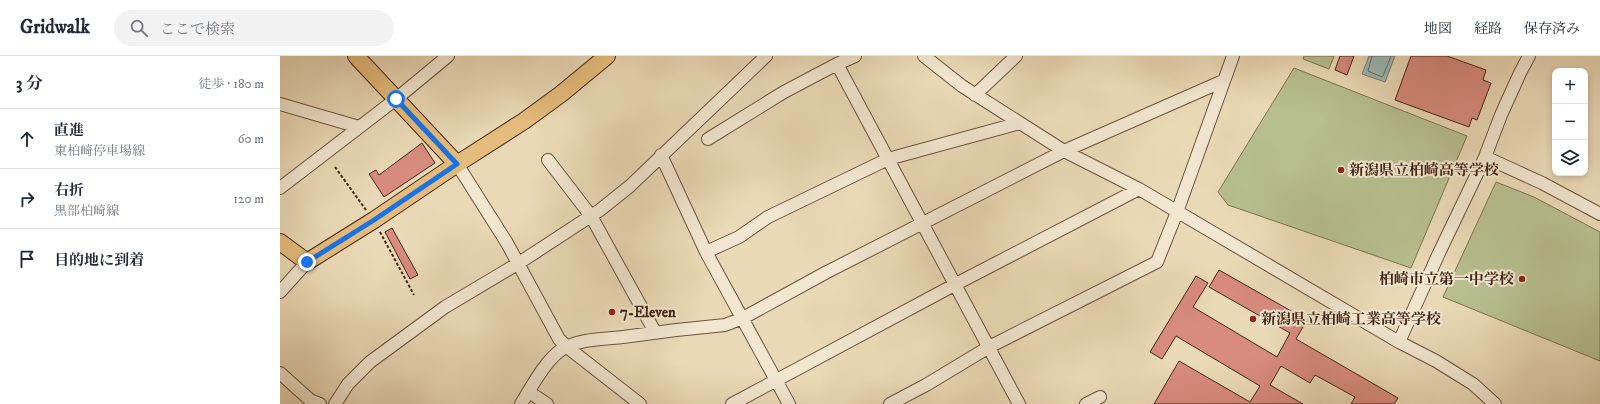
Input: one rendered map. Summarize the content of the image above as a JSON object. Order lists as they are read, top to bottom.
{
  "places": [
    "新潟県立柏崎高等学校",
    "柏崎市立第一中学校",
    "7-Eleven",
    "新潟県立柏崎工業高等学校"
  ],
  "page": {
    "header": "Gridwalk",
    "search": "ここで検索",
    "nav": ["地図", "経路", "保存済み"],
    "heading": ["3 分", "徒歩 · 180 m"],
    "map_buttons": ["+", "−"],
    "list": [
      ["直進", "東柏崎停車場線", "60 m"],
      ["右折", "黒部柏崎線", "120 m"],
      "目的地に到着"
    ]
  }
}
